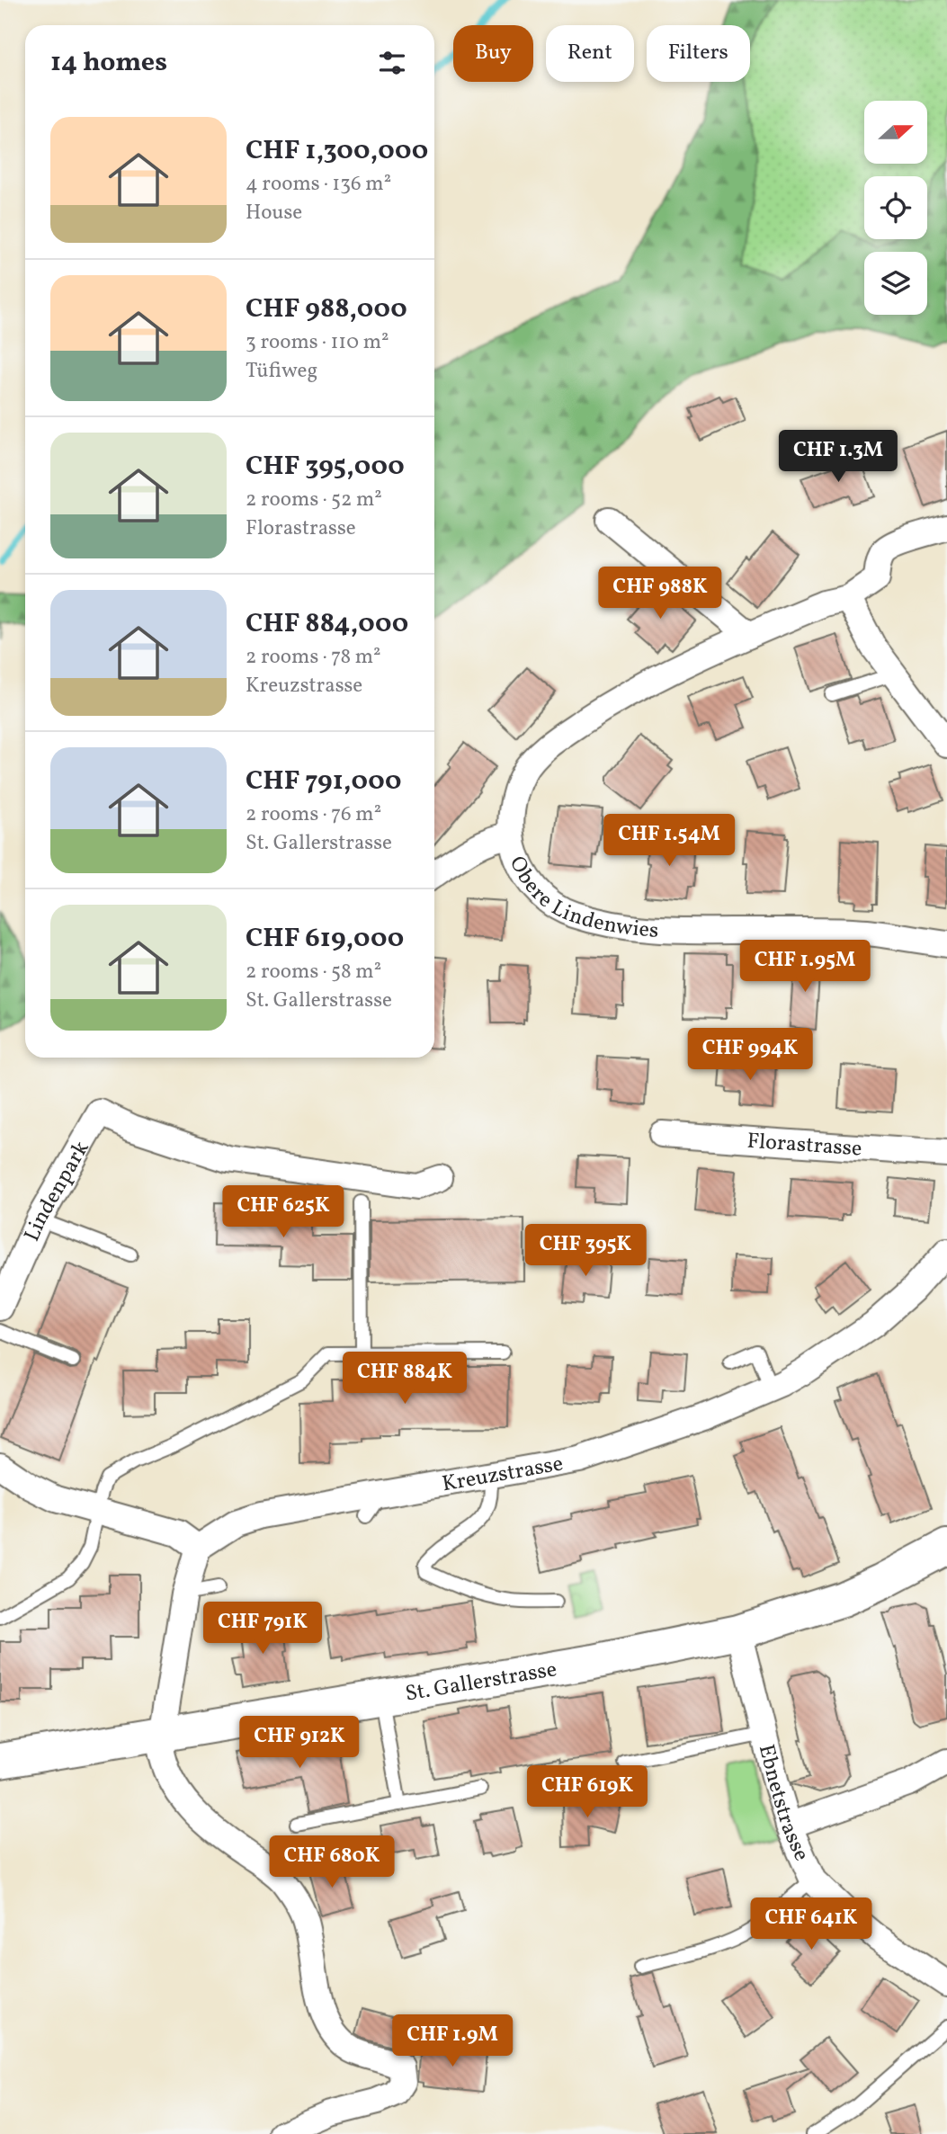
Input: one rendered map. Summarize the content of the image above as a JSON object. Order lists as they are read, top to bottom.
{
  "streets": {
    "street": [
      "Obere Lindenwies",
      "Florastrasse",
      "Lindenpark",
      "Kreuzstrasse",
      "St. Gallerstrasse",
      "Ebnetstrasse"
    ]
  },
  "crossings": [
    ["St. Gallerstrasse", "Ebnetstrasse"]
  ],
  "north": "right",
  "page": {
    "chip": ["Buy", "Rent", "Filters"],
    "heading": "14 homes",
    "list": [
      {
        "name": "CHF 1,300,000",
        "note": "4 rooms · 136 m² · House"
      },
      {
        "name": "CHF 988,000",
        "note": "3 rooms · 110 m² · Tüfiweg"
      },
      {
        "name": "CHF 395,000",
        "note": "2 rooms · 52 m² · Florastrasse"
      },
      {
        "name": "CHF 884,000",
        "note": "2 rooms · 78 m² · Kreuzstrasse"
      },
      {
        "name": "CHF 791,000",
        "note": "2 rooms · 76 m² · St. Gallerstrasse"
      },
      {
        "name": "CHF 619,000",
        "note": "2 rooms · 58 m² · St. Gallerstrasse"
      }
    ],
    "price": [
      "CHF 1.3M",
      "CHF 988K",
      "CHF 1.54M",
      "CHF 1.95M",
      "CHF 994K",
      "CHF 625K",
      "CHF 395K",
      "CHF 884K",
      "CHF 791K",
      "CHF 912K",
      "CHF 619K",
      "CHF 680K",
      "CHF 641K",
      "CHF 1.9M"
    ]
  }
}
